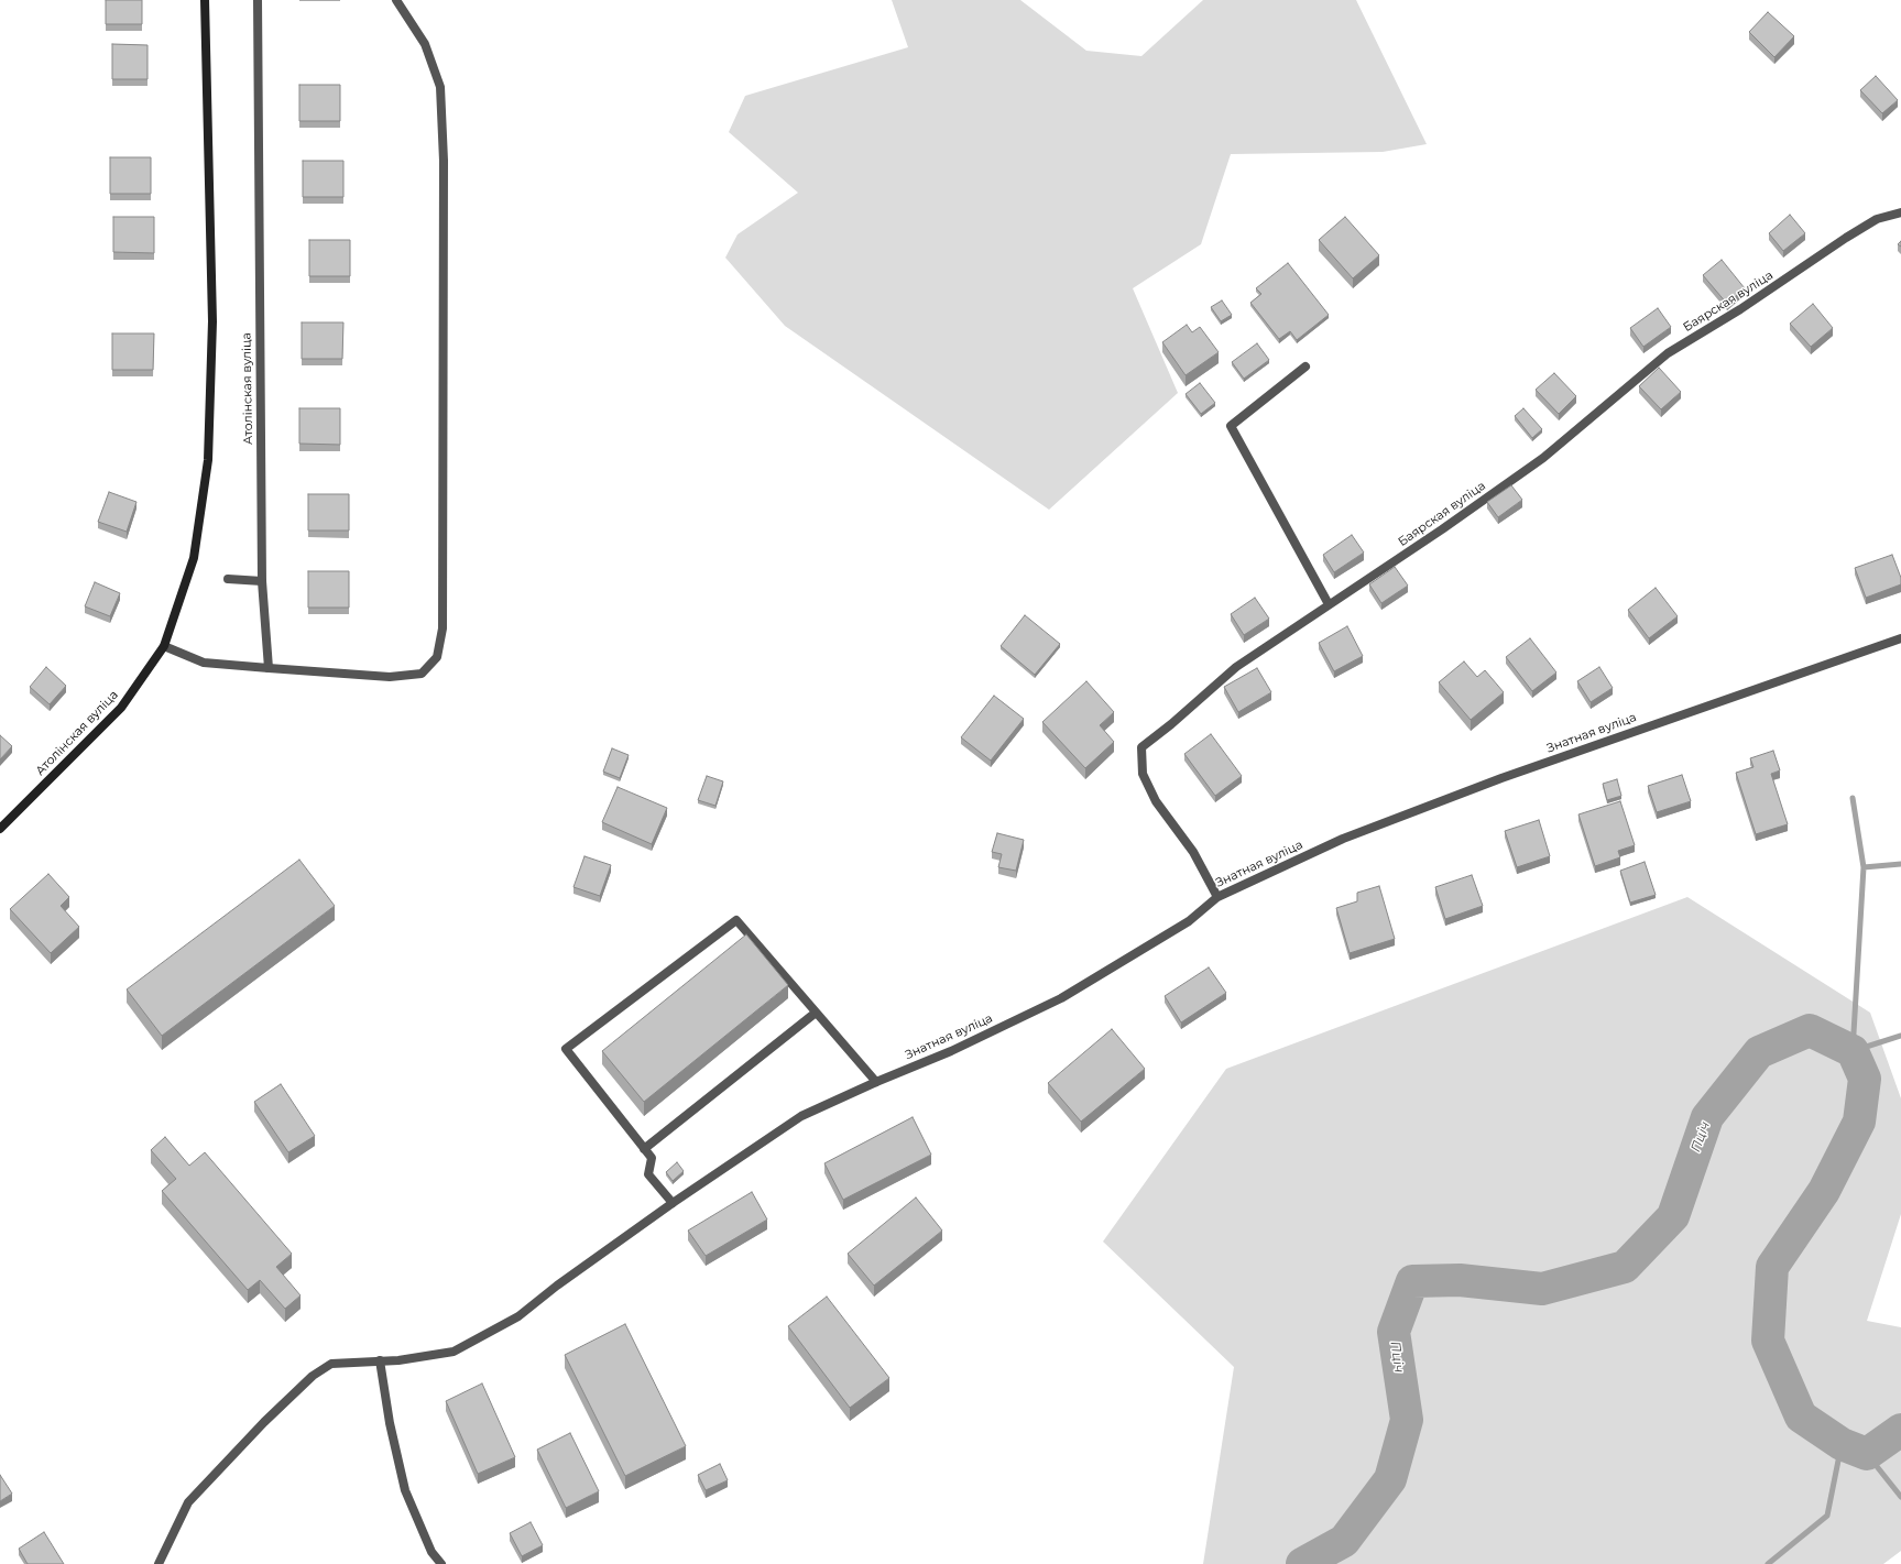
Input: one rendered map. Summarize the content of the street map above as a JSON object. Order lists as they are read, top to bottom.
{
  "streets": {
    "street": ["Баярская вуліца", "Атолінская вуліца", "Знатная вуліца"]
  },
  "crossings": [
    ["Баярская вуліца", "Знатная вуліца"]
  ],
  "water": ["Пціч"]
}
